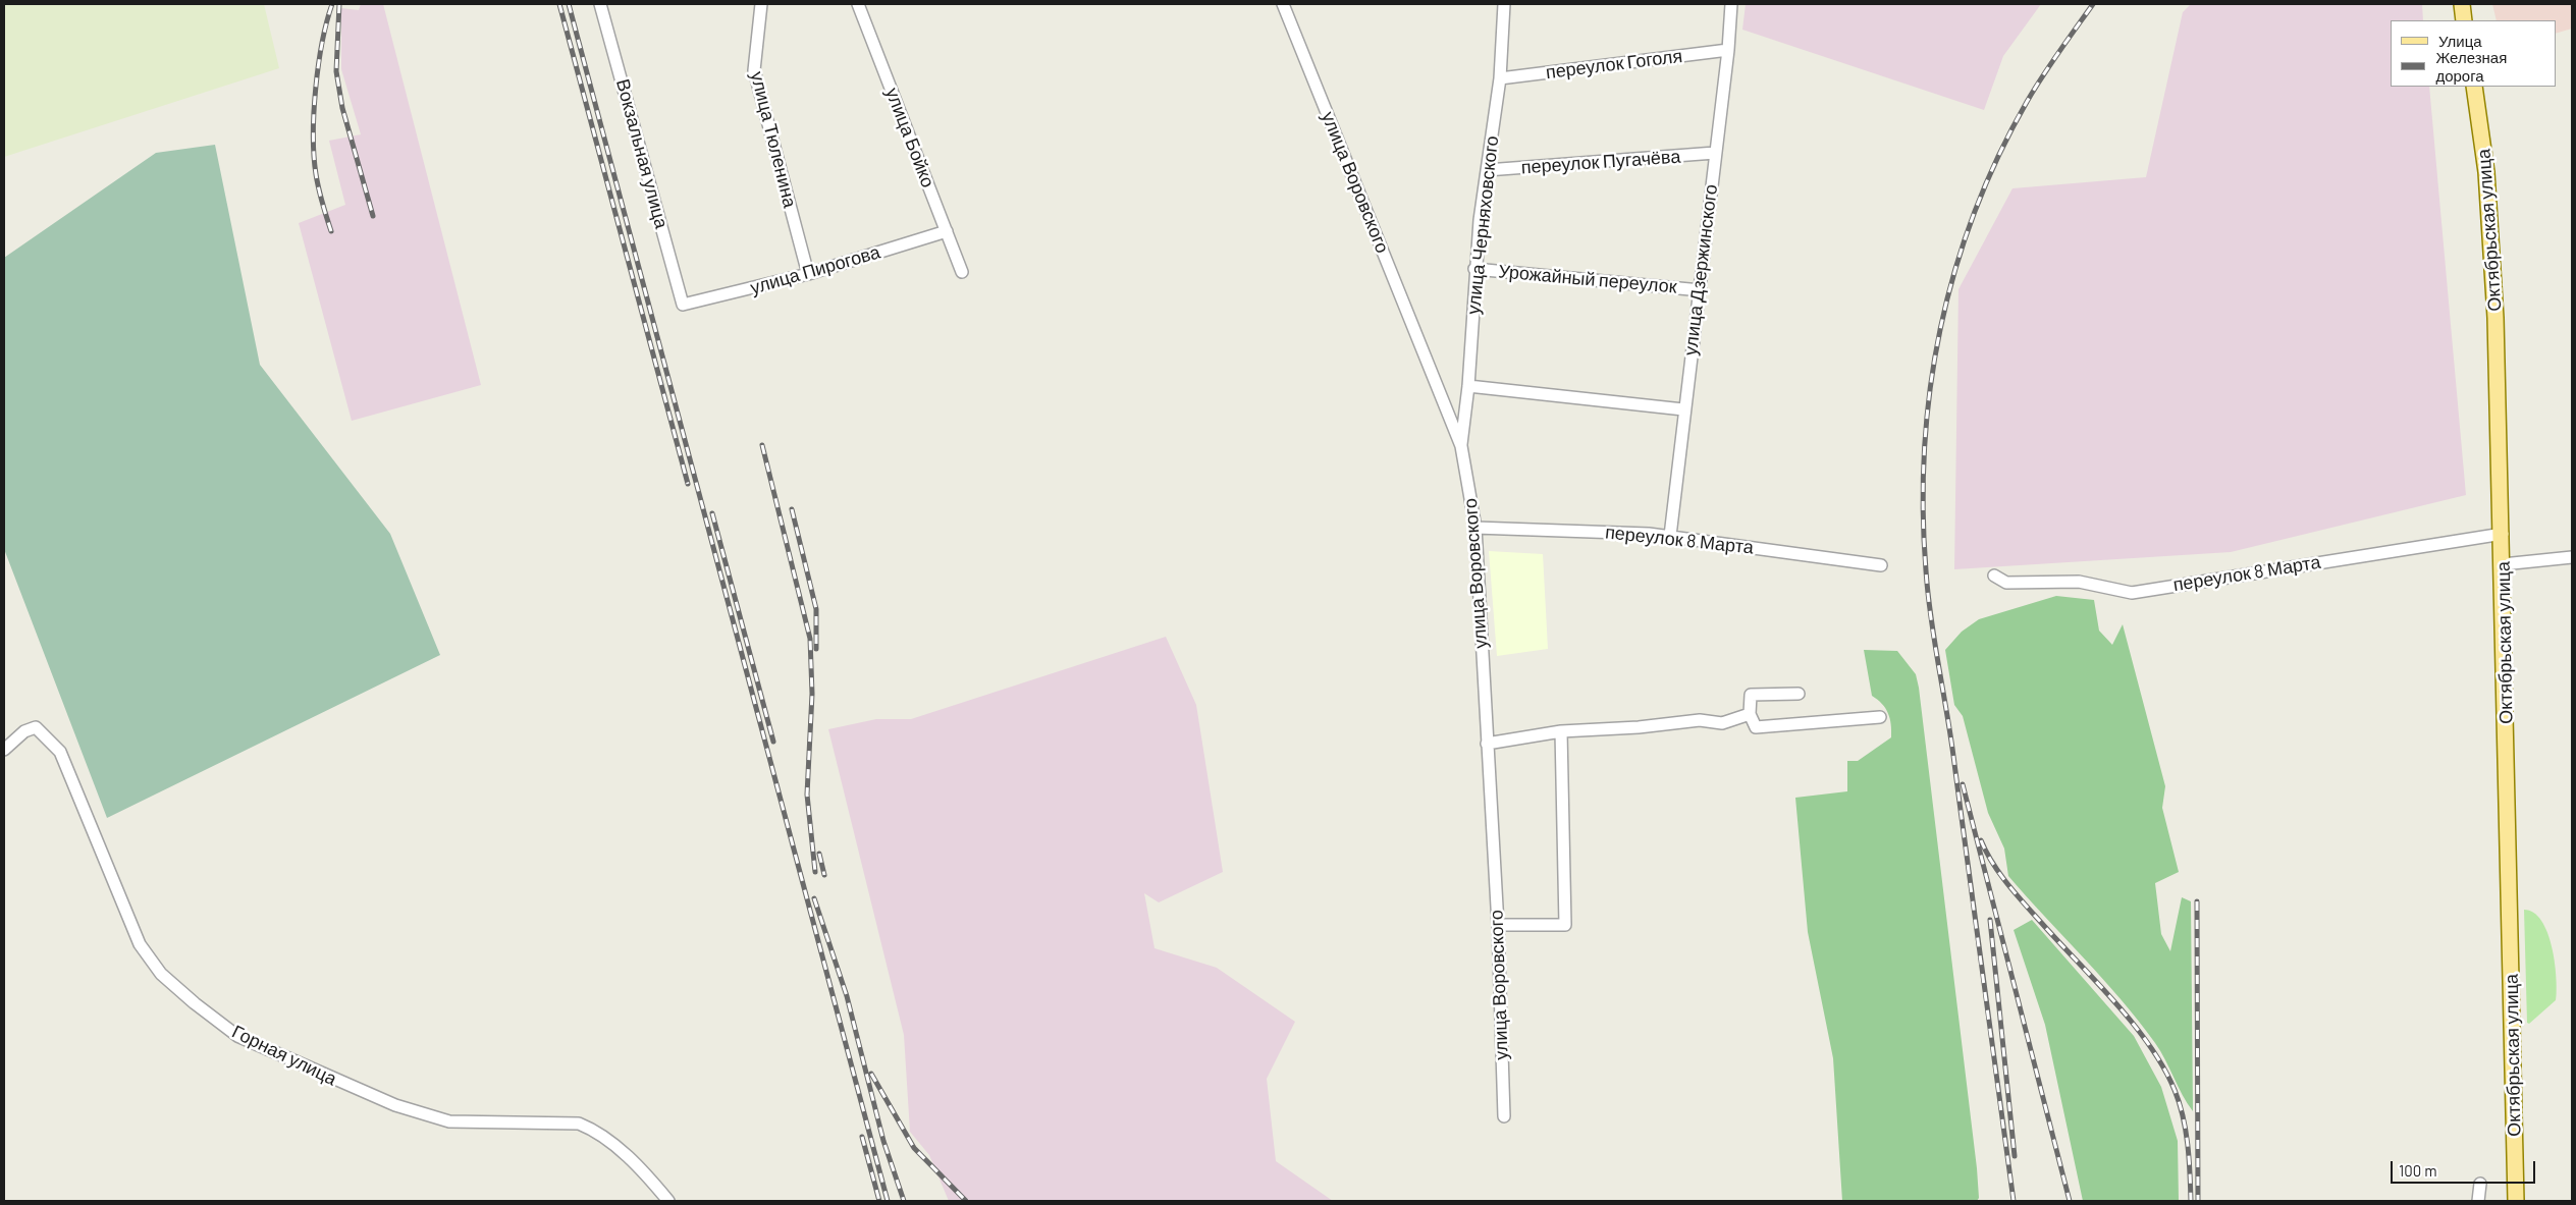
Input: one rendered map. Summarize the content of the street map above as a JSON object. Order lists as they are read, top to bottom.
{
  "streets": {
    "main road": ["Октябрьская улица"],
    "street": [
      "переулок Гоголя",
      "улица Бойко",
      "улица Тюленина",
      "Вокзальная улица",
      "переулок Пугачёва",
      "улица Воровского",
      "улица Черняховского",
      "улица Пирогова",
      "улица Дзержинского",
      "Урожайный переулок",
      "переулок 8 Марта",
      "Горная улица"
    ]
  },
  "crossings": [
    ["переулок Гоголя", "улица Черняховского"],
    ["переулок Гоголя", "улица Дзержинского"],
    ["улица Бойко", "улица Пирогова"],
    ["улица Тюленина", "улица Пирогова"],
    ["Вокзальная улица", "улица Пирогова"],
    ["переулок Пугачёва", "улица Черняховского"],
    ["переулок Пугачёва", "улица Дзержинского"],
    ["улица Воровского", "улица Черняховского"],
    ["улица Воровского", "переулок 8 Марта"],
    ["улица Черняховского", "Урожайный переулок"],
    ["Октябрьская улица", "переулок 8 Марта"],
    ["улица Дзержинского", "Урожайный переулок"],
    ["улица Дзержинского", "переулок 8 Марта"]
  ],
  "legend": ["Улица", "Железная дорога"],
  "scale_bar": "100 m"
}
